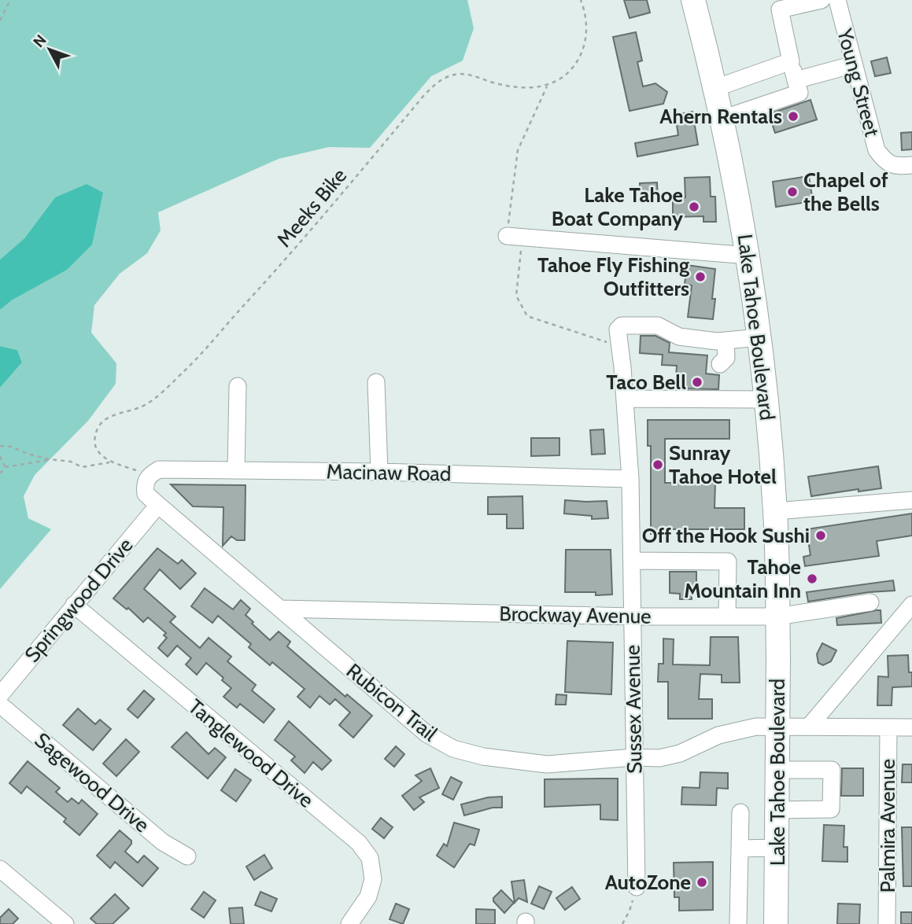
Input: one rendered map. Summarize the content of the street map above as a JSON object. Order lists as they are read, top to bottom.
{
  "streets": {
    "highway": ["Lake Tahoe Boulevard"],
    "street": [
      "Young Street",
      "Macinaw Road",
      "Springwood Drive",
      "Brockway Avenue",
      "Rubicon Trail",
      "Sussex Avenue",
      "Tanglewood Drive",
      "Sagewood Drive",
      "Palmira Avenue"
    ],
    "path": ["Meeks Bike"]
  },
  "crossings": [
    ["Lake Tahoe Boulevard", "Brockway Avenue"],
    ["Lake Tahoe Boulevard", "Rubicon Trail"],
    ["Macinaw Road", "Rubicon Trail"],
    ["Macinaw Road", "Sussex Avenue"],
    ["Springwood Drive", "Rubicon Trail"],
    ["Springwood Drive", "Tanglewood Drive"],
    ["Brockway Avenue", "Rubicon Trail"],
    ["Brockway Avenue", "Sussex Avenue"],
    ["Rubicon Trail", "Sussex Avenue"],
    ["Rubicon Trail", "Palmira Avenue"]
  ],
  "places": [
    "Ahern Rentals",
    "Chapel of the Bells",
    "Lake Tahoe Boat Company",
    "Tahoe Fly Fishing Outfitters",
    "Taco Bell",
    "Sunray Tahoe Hotel",
    "Off the Hook Sushi",
    "Tahoe Mountain Inn",
    "AutoZone"
  ],
  "north": "top left"
}
